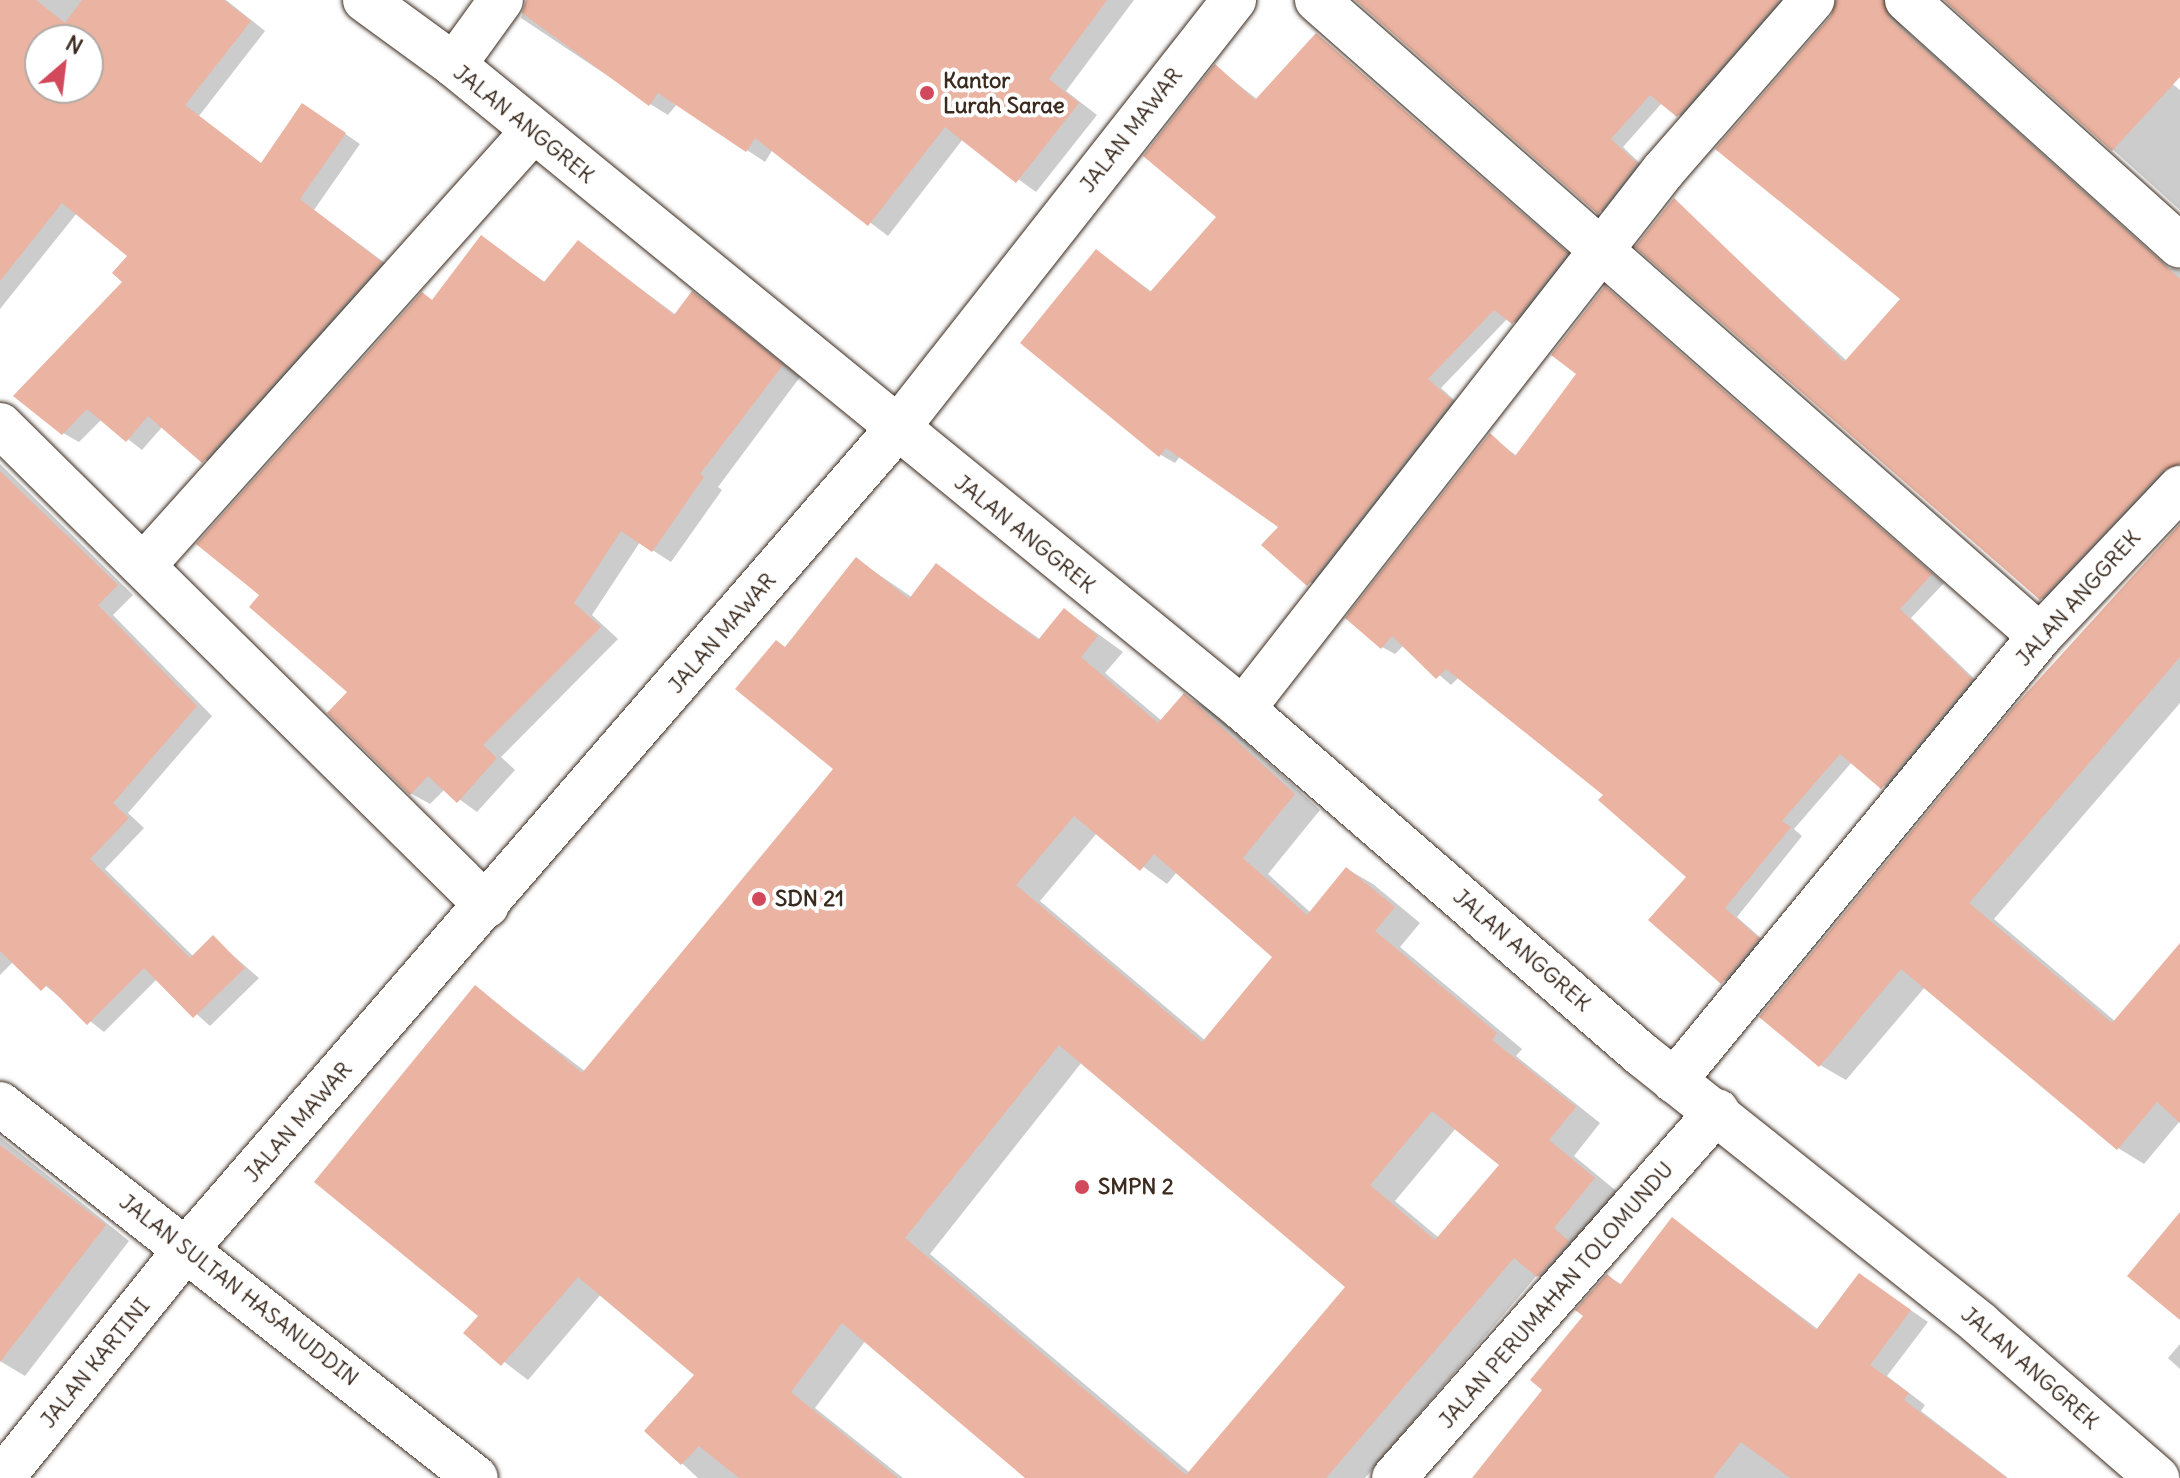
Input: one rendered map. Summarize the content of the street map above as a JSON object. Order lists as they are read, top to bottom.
{
  "streets": {
    "street": [
      "JALAN ANGGREK",
      "JALAN MAWAR",
      "JALAN SULTAN HASANUDDIN",
      "JALAN PERUMAHAN TOLOMUNDU",
      "JALAN KARTINI"
    ]
  },
  "crossings": [
    ["JALAN ANGGREK", "JALAN MAWAR"],
    ["JALAN ANGGREK", "JALAN PERUMAHAN TOLOMUNDU"],
    ["JALAN MAWAR", "JALAN SULTAN HASANUDDIN"],
    ["JALAN MAWAR", "JALAN KARTINI"],
    ["JALAN SULTAN HASANUDDIN", "JALAN KARTINI"]
  ],
  "places": ["Kantor Lurah Sarae", "SDN 21", "SMPN 2"],
  "north": "top right"
}
